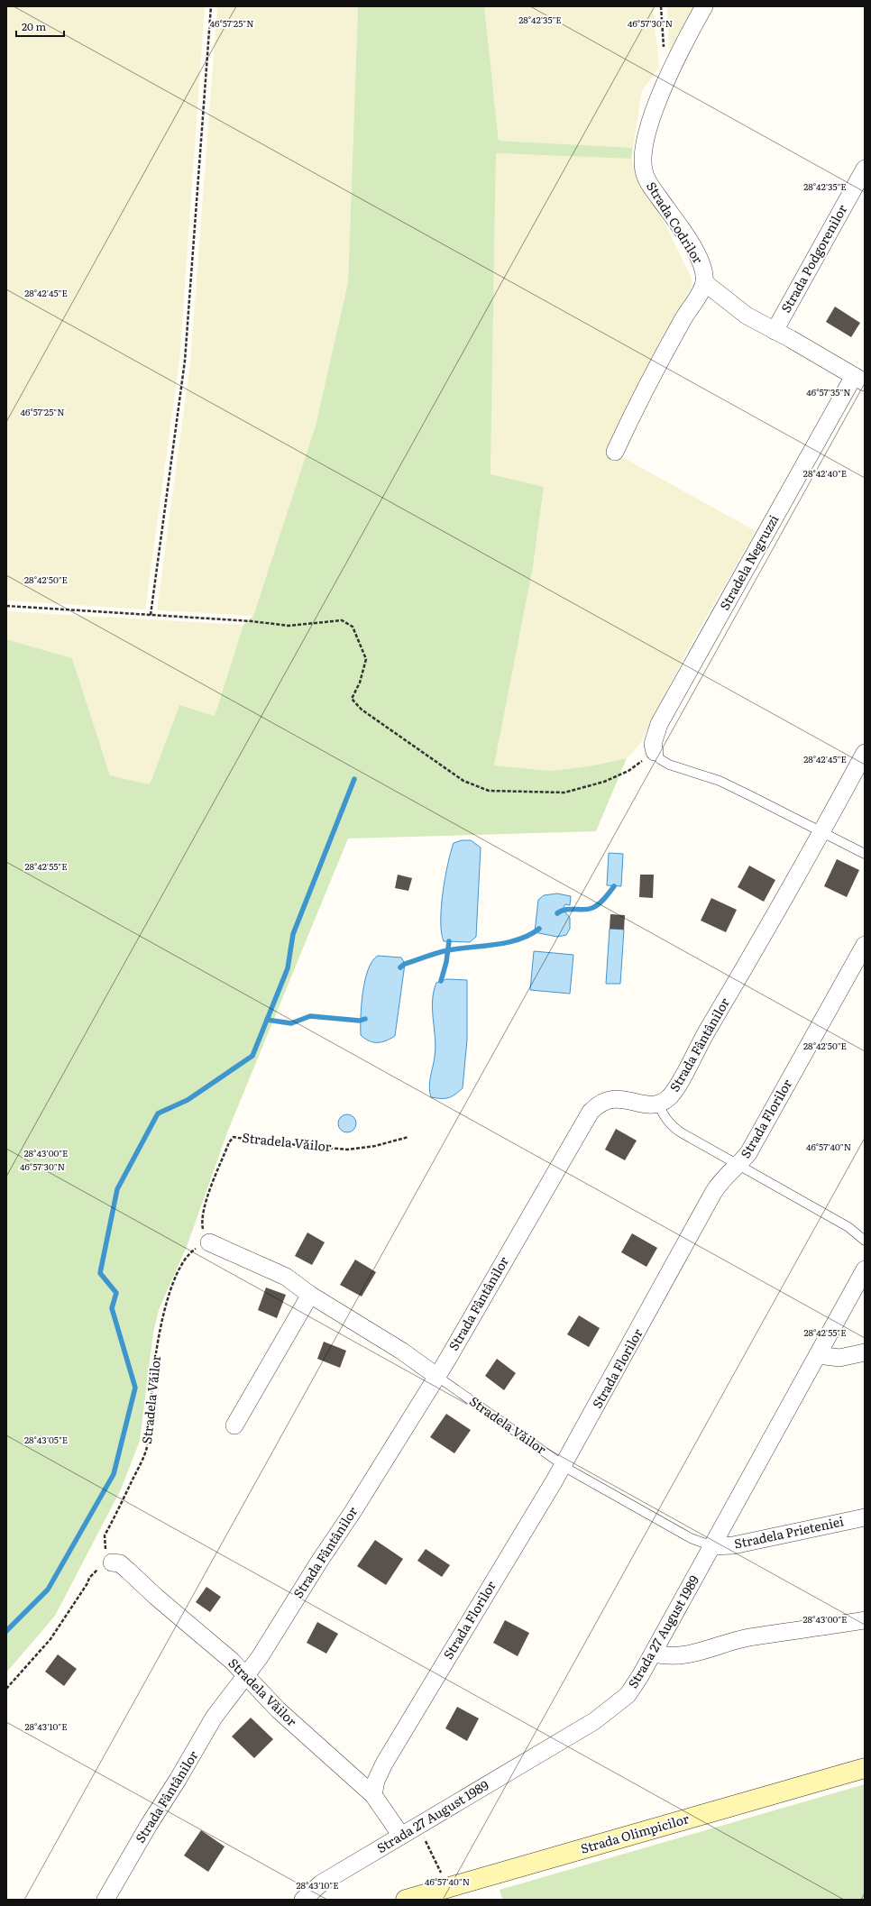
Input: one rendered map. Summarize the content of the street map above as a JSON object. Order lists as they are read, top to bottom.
{
  "streets": {
    "main road": ["Strada Olimpicilor"],
    "street": [
      "Strada Codrilor",
      "Strada Podgorenilor",
      "Stradela Negruzzi",
      "Strada Fântânilor",
      "Strada Florilor",
      "Stradela Văilor",
      "Stradela Prieteniei",
      "Strada 27 August 1989"
    ]
  },
  "crossings": [
    ["Strada Fântânilor", "Stradela Văilor"],
    ["Strada Florilor", "Stradela Văilor"],
    ["Stradela Văilor", "Stradela Prieteniei"],
    ["Stradela Văilor", "Strada 27 August 1989"],
    ["Stradela Prieteniei", "Strada 27 August 1989"]
  ],
  "scale_bar": "20 m",
  "coordinates": [
    "28°42'35\"E",
    "46°57'25\"N",
    "46°57'30\"N",
    "28°42'45\"E",
    "46°57'35\"N",
    "28°42'40\"E",
    "28°42'50\"E",
    "28°42'55\"E",
    "46°57'40\"N",
    "28°43'00\"E",
    "28°43'05\"E",
    "28°43'10\"E"
  ]
}
